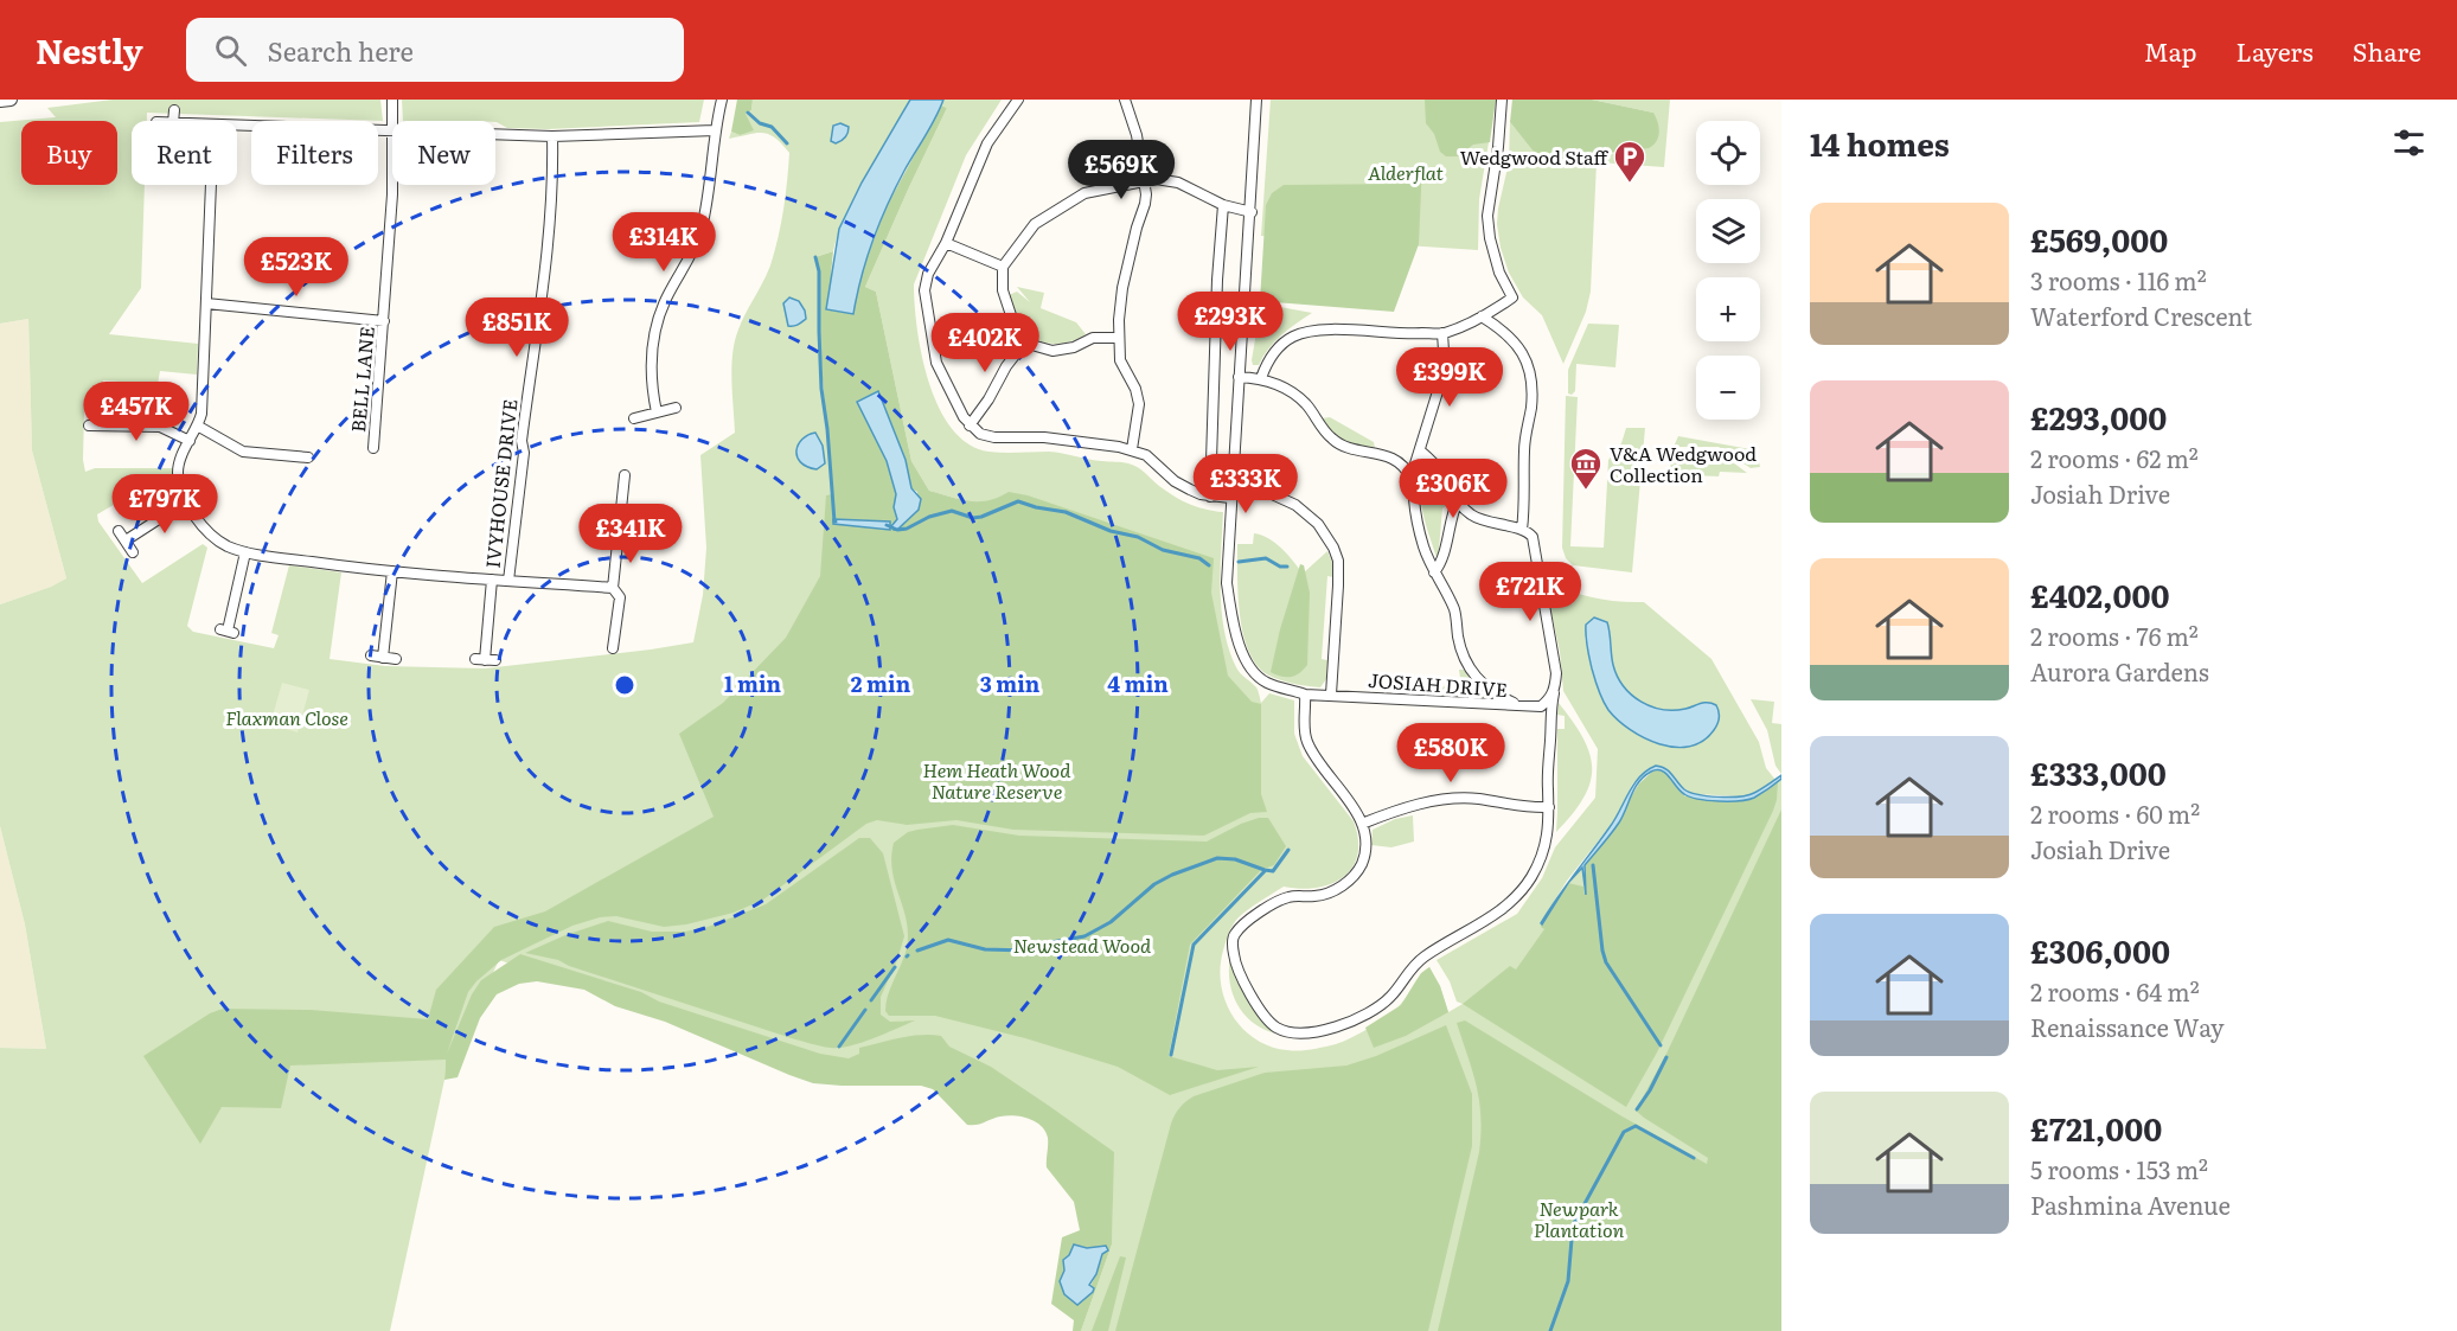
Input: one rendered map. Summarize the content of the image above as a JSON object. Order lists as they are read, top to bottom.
{
  "streets": {
    "street": ["BELL LANE", "IVYHOUSE DRIVE", "JOSIAH DRIVE"]
  },
  "parks": [
    "Alderflat",
    "Flaxman Close",
    "Hem Heath Wood Nature Reserve",
    "Newstead Wood",
    "Newpark Plantation"
  ],
  "places": {
    "parking": ["Wedgwood Staff"],
    "museum": ["V&A Wedgwood Collection"]
  },
  "page": {
    "header": "Nestly",
    "search": "Search here",
    "nav": ["Map", "Layers", "Share"],
    "heading": "14 homes",
    "map_buttons": ["+", "−"],
    "chip": [
      "Buy",
      "Rent",
      "Filters",
      "New"
    ],
    "price": [
      "£569K",
      "£314K",
      "£523K",
      "£293K",
      "£851K",
      "£402K",
      "£399K",
      "£457K",
      "£333K",
      "£306K",
      "£797K",
      "£341K",
      "£721K",
      "£580K"
    ],
    "list": [
      {
        "name": "£569,000",
        "note": "3 rooms · 116 m² · Waterford Crescent"
      },
      {
        "name": "£293,000",
        "note": "2 rooms · 62 m² · Josiah Drive"
      },
      {
        "name": "£402,000",
        "note": "2 rooms · 76 m² · Aurora Gardens"
      },
      {
        "name": "£333,000",
        "note": "2 rooms · 60 m² · Josiah Drive"
      },
      {
        "name": "£306,000",
        "note": "2 rooms · 64 m² · Renaissance Way"
      },
      {
        "name": "£721,000",
        "note": "5 rooms · 153 m² · Pashmina Avenue"
      }
    ]
  },
  "rings": [
    "1 min",
    "2 min",
    "3 min",
    "4 min"
  ]
}
